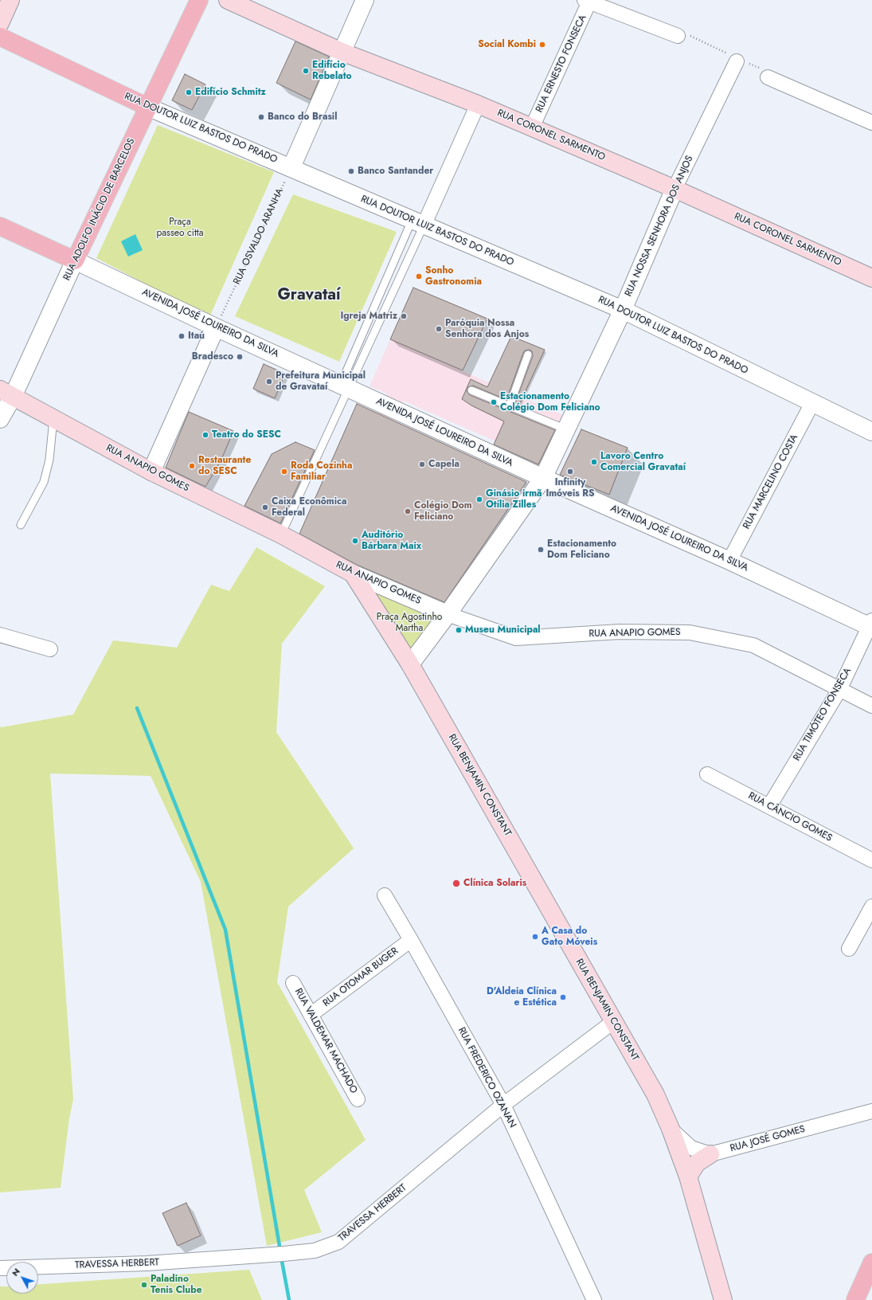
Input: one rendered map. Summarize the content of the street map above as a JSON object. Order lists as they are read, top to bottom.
{
  "streets": {
    "main road": [
      "RUA DOUTOR LUIZ BASTOS DO PRADO",
      "RUA CORONEL SARMENTO",
      "RUA ADOLFO INÁCIO DE BARCELOS",
      "AVENIDA JOSÉ LOUREIRO DA SILVA",
      "RUA ANAPIO GOMES",
      "RUA BENJAMIN CONSTANT"
    ],
    "street": [
      "RUA ERNESTO FONSECA",
      "RUA NOSSA SENHORA DOS ANJOS",
      "RUA MARCELINO COSTA",
      "RUA TIMÓTEO FONSECA",
      "RUA CÂNCIO GOMES",
      "RUA OTOMAR BUGER",
      "RUA VALDEMAR MACHADO",
      "RUA FREDERICO OZANAN",
      "RUA JOSÉ GOMES",
      "TRAVESSA HERBERT"
    ],
    "path": ["RUA OSVALDO ARANHA"]
  },
  "crossings": [
    ["RUA ERNESTO FONSECA", "RUA CORONEL SARMENTO"],
    ["RUA DOUTOR LUIZ BASTOS DO PRADO", "RUA ADOLFO INÁCIO DE BARCELOS"],
    ["RUA DOUTOR LUIZ BASTOS DO PRADO", "RUA NOSSA SENHORA DOS ANJOS"],
    ["RUA DOUTOR LUIZ BASTOS DO PRADO", "RUA OSVALDO ARANHA"],
    ["RUA DOUTOR LUIZ BASTOS DO PRADO", "RUA MARCELINO COSTA"],
    ["RUA CORONEL SARMENTO", "RUA NOSSA SENHORA DOS ANJOS"],
    ["RUA ADOLFO INÁCIO DE BARCELOS", "AVENIDA JOSÉ LOUREIRO DA SILVA"],
    ["RUA ADOLFO INÁCIO DE BARCELOS", "RUA ANAPIO GOMES"],
    ["RUA NOSSA SENHORA DOS ANJOS", "AVENIDA JOSÉ LOUREIRO DA SILVA"],
    ["RUA NOSSA SENHORA DOS ANJOS", "RUA ANAPIO GOMES"],
    ["RUA NOSSA SENHORA DOS ANJOS", "RUA BENJAMIN CONSTANT"],
    ["RUA OSVALDO ARANHA", "AVENIDA JOSÉ LOUREIRO DA SILVA"],
    ["AVENIDA JOSÉ LOUREIRO DA SILVA", "RUA MARCELINO COSTA"],
    ["AVENIDA JOSÉ LOUREIRO DA SILVA", "RUA TIMÓTEO FONSECA"],
    ["RUA ANAPIO GOMES", "RUA TIMÓTEO FONSECA"],
    ["RUA ANAPIO GOMES", "RUA BENJAMIN CONSTANT"],
    ["RUA TIMÓTEO FONSECA", "RUA CÂNCIO GOMES"],
    ["RUA BENJAMIN CONSTANT", "TRAVESSA HERBERT"],
    ["RUA OTOMAR BUGER", "RUA VALDEMAR MACHADO"],
    ["RUA OTOMAR BUGER", "RUA FREDERICO OZANAN"],
    ["RUA FREDERICO OZANAN", "TRAVESSA HERBERT"]
  ],
  "districts": ["Gravataí"],
  "parks": ["Praça passeo citta", "Praça Agostinho Martha"],
  "places": [
    "Social Kombi",
    "Edifício Rebelato",
    "Edifício Schmitz",
    "Banco do Brasil",
    "Banco Santander",
    "Sonho Gastronomia",
    "Igreja Matriz",
    "Paróquia Nossa Senhora dos Anjos",
    "Itaú",
    "Bradesco",
    "Prefeitura Municipal de Gravataí",
    "Estacionamento Colégio Dom Feliciano",
    "Teatro do SESC",
    "Lavoro Centro Comercial Gravataí",
    "Capela",
    "Restaurante do SESC",
    "Roda Cozinha Familiar",
    "Infinity Imóveis RS",
    "Ginásio irmã Otília Zilles",
    "Caixa Econômica Federal",
    "Colégio Dom Feliciano",
    "Auditório Bárbara Maix",
    "Estacionamento Dom Feliciano",
    "Museu Municipal",
    "Clínica Solaris",
    "A Casa do Gato Móveis",
    "D'Aldeia Clínica e Estética",
    "Paladino Tenis Clube"
  ],
  "north": "top left"
}
